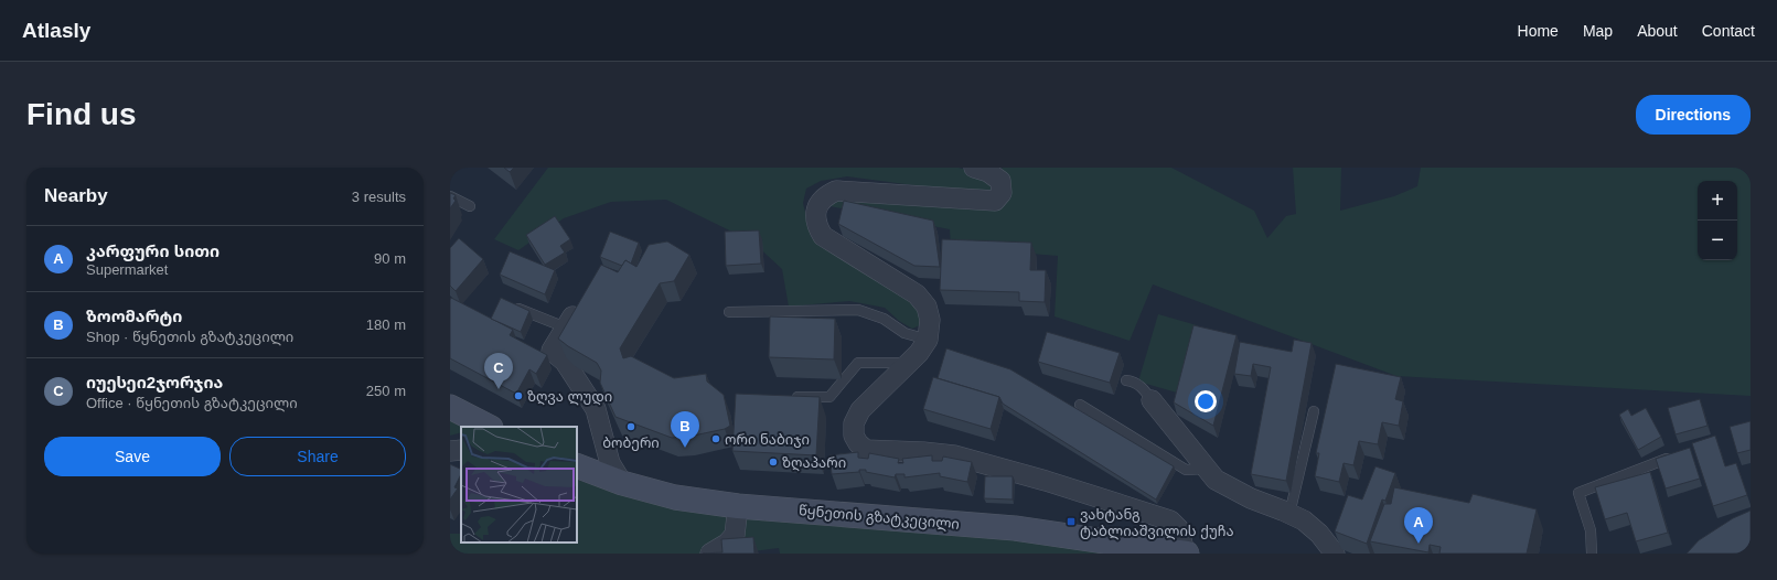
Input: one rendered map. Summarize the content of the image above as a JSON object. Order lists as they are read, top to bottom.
{
  "streets": {
    "main road": ["წყნეთის გზატკეცილი"]
  },
  "places": {
    "other": [
      "ზღვა ლუდი",
      "ბობერი",
      "ორი ნაბიჯი",
      "ზღაპარი"
    ],
    "transit": ["ვახტანგ ტაბლიაშვილის ქუჩა"]
  },
  "page": {
    "header": "Atlasly",
    "nav": [
      "Home",
      "Map",
      "About",
      "Contact"
    ],
    "buttons": [
      "Directions",
      ["Save", "Share"]
    ],
    "title": "Find us",
    "heading": ["Nearby", "3 results"],
    "map_buttons": ["+", "−"],
    "list": [
      {
        "mark": "A",
        "name": "კარფური სითი",
        "note": "Supermarket",
        "value": "90 m"
      },
      {
        "mark": "B",
        "name": "ზოომარტი",
        "note": "Shop · წყნეთის გზატკეცილი",
        "value": "180 m"
      },
      {
        "mark": "C",
        "name": "იუესეი2ჯორჯია",
        "note": "Office · წყნეთის გზატკეცილი",
        "value": "250 m"
      }
    ],
    "pins": ["C", "B", "A"]
  }
}
